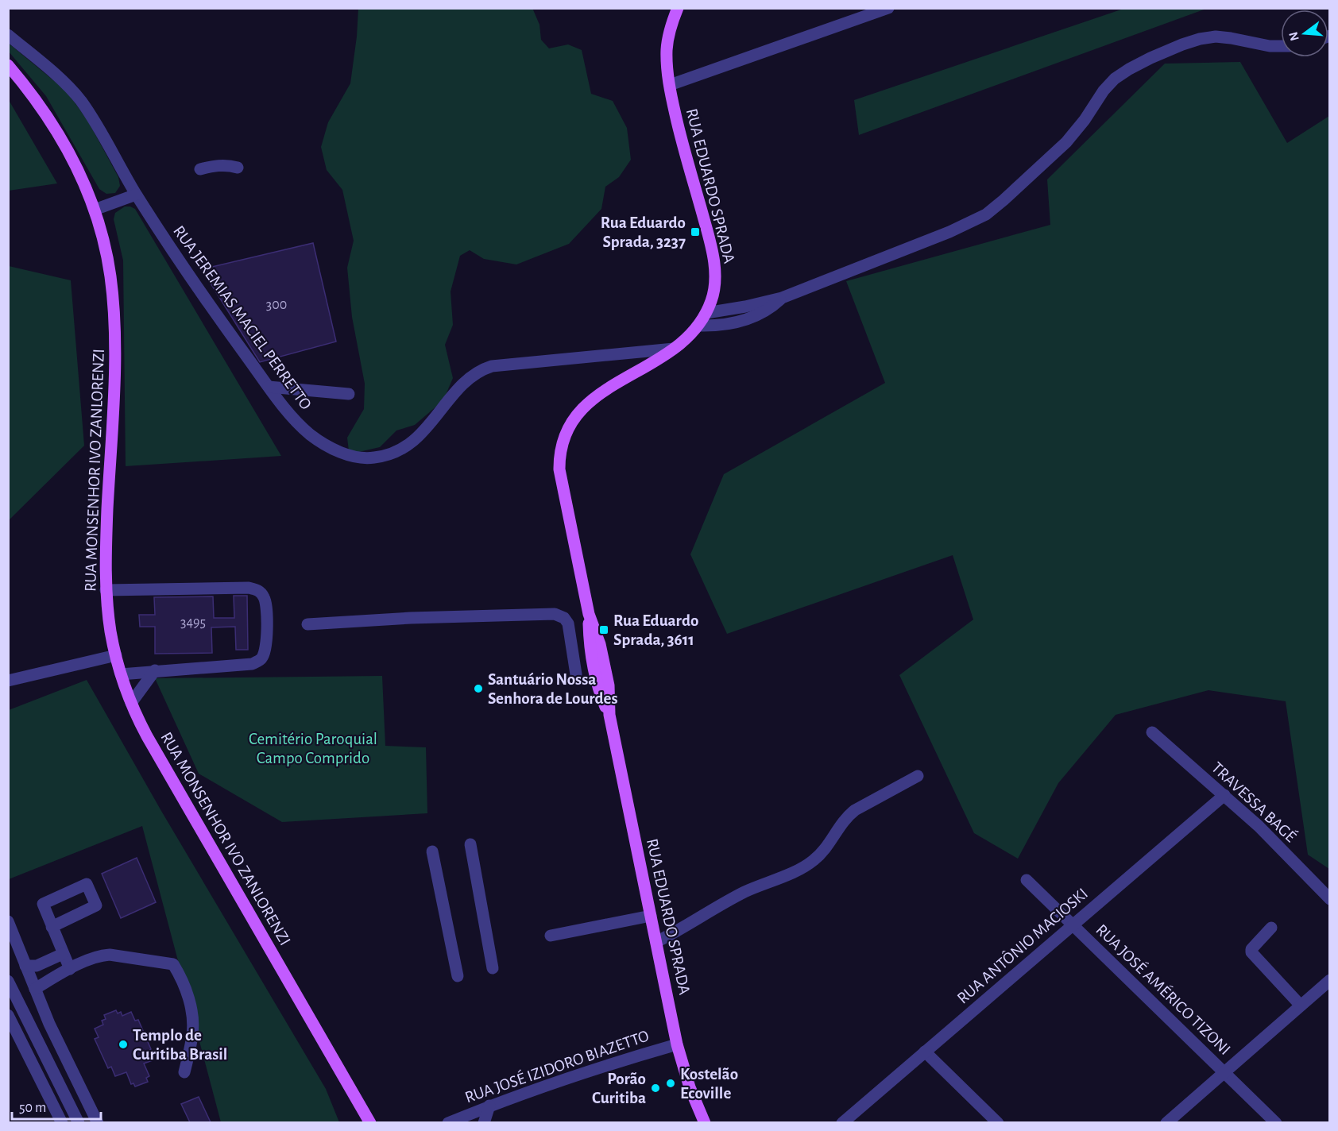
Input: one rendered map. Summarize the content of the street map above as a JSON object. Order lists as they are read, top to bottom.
{
  "streets": {
    "main road": ["RUA EDUARDO SPRADA", "RUA MONSENHOR IVO ZANLORENZI"],
    "street": [
      "RUA JEREMIAS MACIEL PERRETTO",
      "TRAVESSA BAGÉ",
      "RUA ANTÔNIO MACIOSKI",
      "RUA JOSÉ AMÉRICO TIZONI",
      "RUA JOSÉ IZIDORO BIAZETTO"
    ]
  },
  "crossings": [
    ["RUA EDUARDO SPRADA", "RUA JEREMIAS MACIEL PERRETTO"],
    ["RUA EDUARDO SPRADA", "RUA JOSÉ IZIDORO BIAZETTO"],
    ["TRAVESSA BAGÉ", "RUA ANTÔNIO MACIOSKI"],
    ["RUA ANTÔNIO MACIOSKI", "RUA JOSÉ AMÉRICO TIZONI"]
  ],
  "parks": ["Cemitério Paroquial Campo Comprido"],
  "places": {
    "transit": ["Rua Eduardo Sprada, 3237", "Rua Eduardo Sprada, 3611"],
    "other": [
      "Santuário Nossa Senhora de Lourdes",
      "Templo de Curitiba Brasil",
      "Kostelão Ecoville",
      "Porão Curitiba"
    ]
  },
  "house_numbers": ["300", "3495"],
  "scale_bar": "50 m",
  "north": "left"
}
